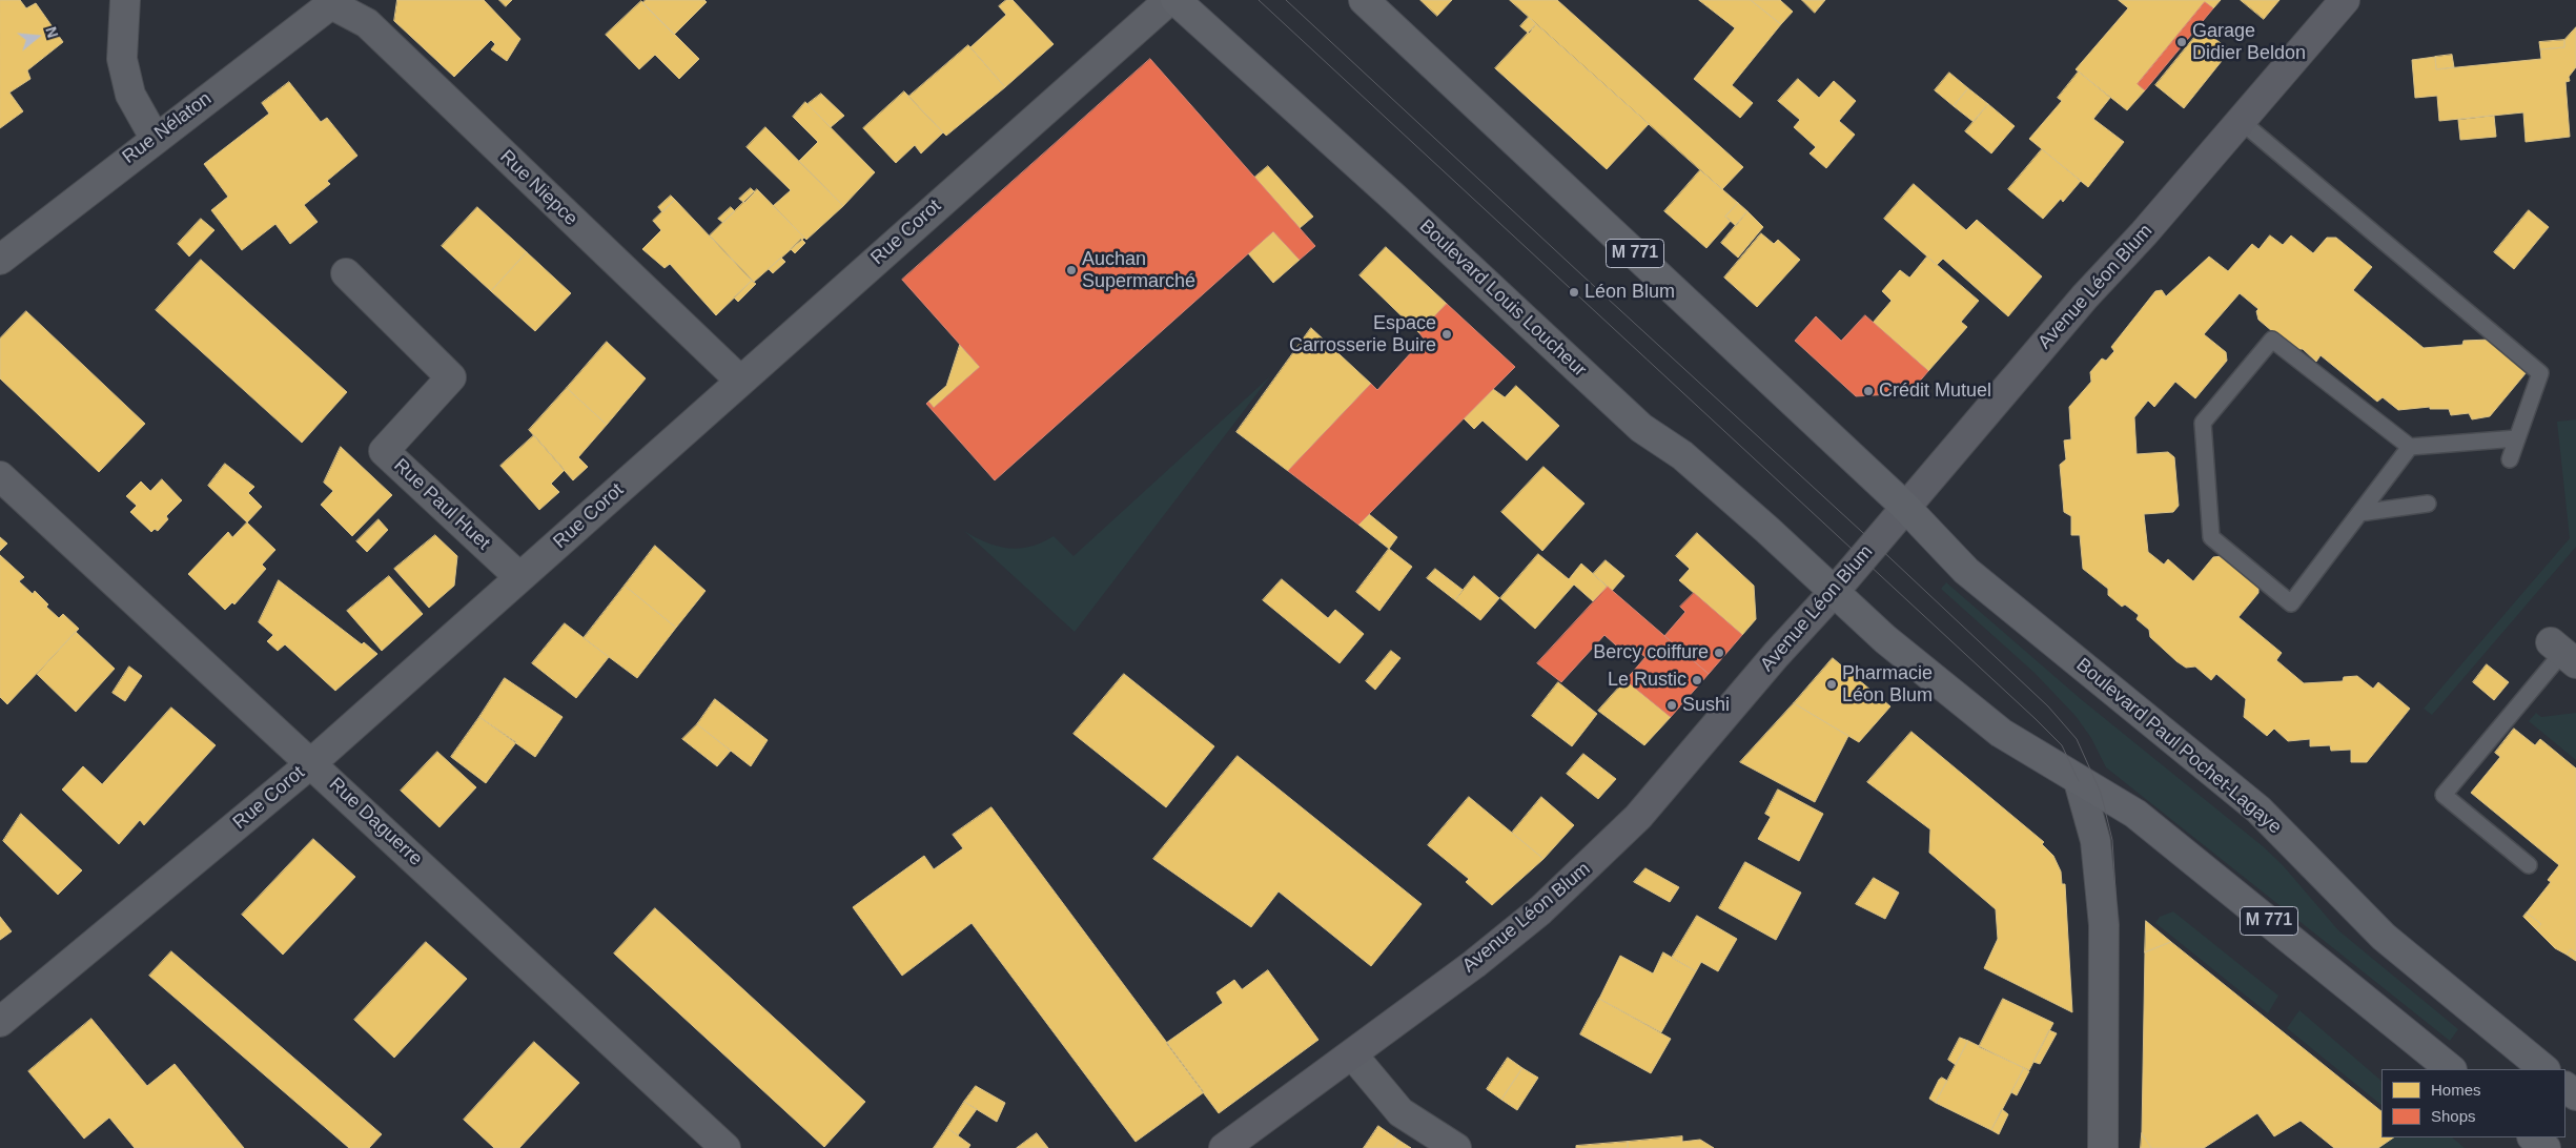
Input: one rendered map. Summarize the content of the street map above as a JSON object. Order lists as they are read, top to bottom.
{
  "streets": {
    "main road": [
      "M 771",
      "Avenue Léon Blum",
      "Boulevard Louis Loucheur",
      "Boulevard Paul Pochet-Lagaye"
    ],
    "street": [
      "Rue Nélaton",
      "Rue Niepce",
      "Rue Corot",
      "Rue Paul Huet",
      "Rue Daguerre"
    ]
  },
  "crossings": [
    ["Rue Nélaton", "Rue Niepce"],
    ["Rue Niepce", "Rue Corot"],
    ["Rue Corot", "Rue Paul Huet"],
    ["Rue Corot", "Rue Daguerre"],
    ["M 771", "Avenue Léon Blum"],
    ["M 771", "Boulevard Louis Loucheur"],
    ["M 771", "Boulevard Paul Pochet-Lagaye"],
    ["Avenue Léon Blum", "Boulevard Louis Loucheur"],
    ["Avenue Léon Blum", "Boulevard Paul Pochet-Lagaye"]
  ],
  "places": [
    "Garage Didier Beldon",
    "Auchan Supermarché",
    "Léon Blum",
    "Espace Carrosserie Buire",
    "Crédit Mutuel",
    "Bercy coiffure",
    "Le Rustic",
    "Pharmacie Léon Blum",
    "Sushi"
  ],
  "legend": ["Homes", "Shops"],
  "north": "right"
}
